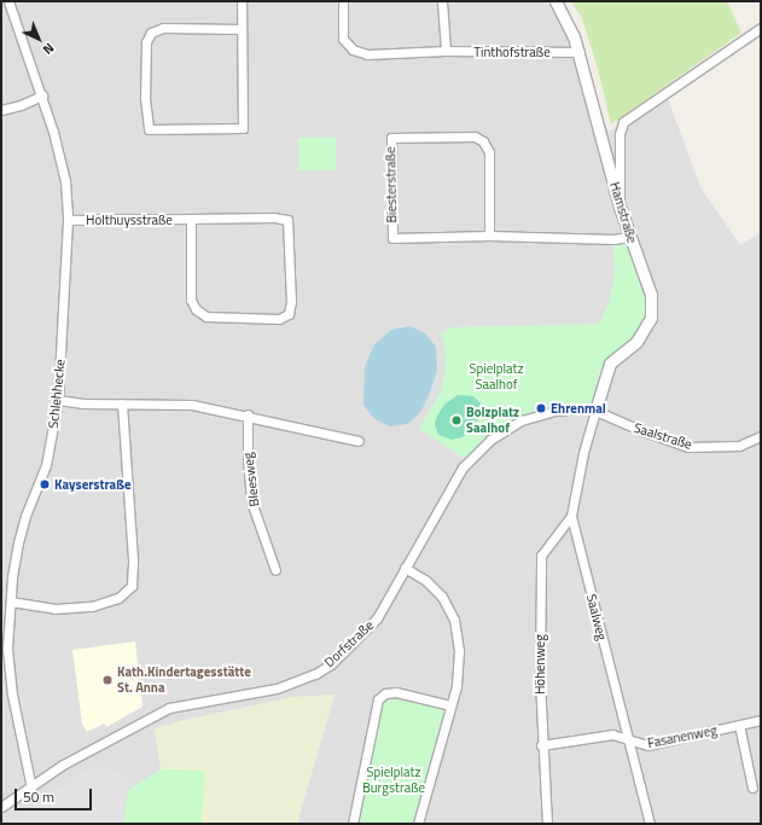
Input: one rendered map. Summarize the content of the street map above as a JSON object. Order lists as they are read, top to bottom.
{
  "streets": {
    "street": [
      "Tinthofstraße",
      "Biesterstraße",
      "Hamstraße",
      "Holthuysstraße",
      "Schlehhecke",
      "Saalstraße",
      "Bleesweg",
      "Saalweg",
      "Dorfstraße",
      "Höhenweg",
      "Fasanenweg"
    ]
  },
  "crossings": [
    ["Tinthofstraße", "Hamstraße"],
    ["Biesterstraße", "Hamstraße"],
    ["Hamstraße", "Saalstraße"],
    ["Hamstraße", "Saalweg"],
    ["Hamstraße", "Dorfstraße"],
    ["Holthuysstraße", "Schlehhecke"],
    ["Schlehhecke", "Dorfstraße"],
    ["Saalstraße", "Saalweg"],
    ["Saalstraße", "Dorfstraße"],
    ["Saalweg", "Dorfstraße"],
    ["Saalweg", "Höhenweg"],
    ["Saalweg", "Fasanenweg"],
    ["Höhenweg", "Fasanenweg"]
  ],
  "parks": ["Spielplatz Saalhof", "Spielplatz Burgstraße"],
  "places": [
    "Ehrenmal",
    "Bolzplatz Saalhof",
    "Kayserstraße",
    "Kath.Kindertagesstätte St. Anna"
  ],
  "scale_bar": "50 m",
  "north": "bottom right"
}
